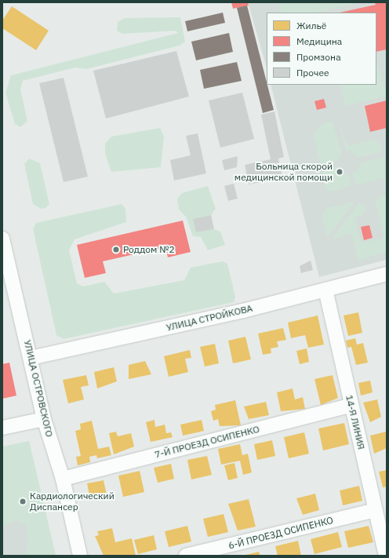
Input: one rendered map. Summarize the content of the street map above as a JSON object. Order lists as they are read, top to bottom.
{
  "streets": {
    "street": [
      "УЛИЦА СТРОЙКОВА",
      "УЛИЦА ОСТРОВСКОГО",
      "14-Я ЛИНИЯ",
      "7-Й ПРОЕЗД ОСИПЕНКО",
      "6-Й ПРОЕЗД ОСИПЕНКО"
    ]
  },
  "crossings": [
    ["УЛИЦА СТРОЙКОВА", "УЛИЦА ОСТРОВСКОГО"],
    ["УЛИЦА СТРОЙКОВА", "14-Я ЛИНИЯ"],
    ["УЛИЦА ОСТРОВСКОГО", "7-Й ПРОЕЗД ОСИПЕНКО"],
    ["14-Я ЛИНИЯ", "7-Й ПРОЕЗД ОСИПЕНКО"],
    ["14-Я ЛИНИЯ", "6-Й ПРОЕЗД ОСИПЕНКО"]
  ],
  "places": ["Больница скорой медицинской помощи", "Роддом №2", "Кардиологический Диспансер"],
  "legend": [
    "Жильё",
    "Медицина",
    "Промзона",
    "Прочее"
  ]
}
